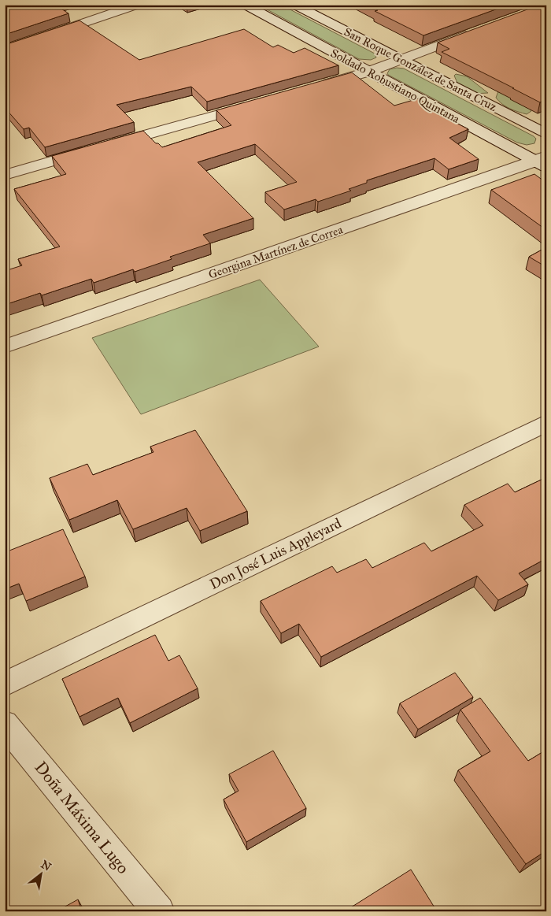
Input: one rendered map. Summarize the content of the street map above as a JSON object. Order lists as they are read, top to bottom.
{
  "streets": {
    "street": [
      "San Roque González de Santa Cruz",
      "Soldado Robustiano Quintana",
      "Georgina Martínez de Correa",
      "Don José Luis Appleyard",
      "Doña Máxima Lugo"
    ]
  },
  "crossings": [
    ["Soldado Robustiano Quintana", "Georgina Martínez de Correa"]
  ],
  "north": "top right"
}
